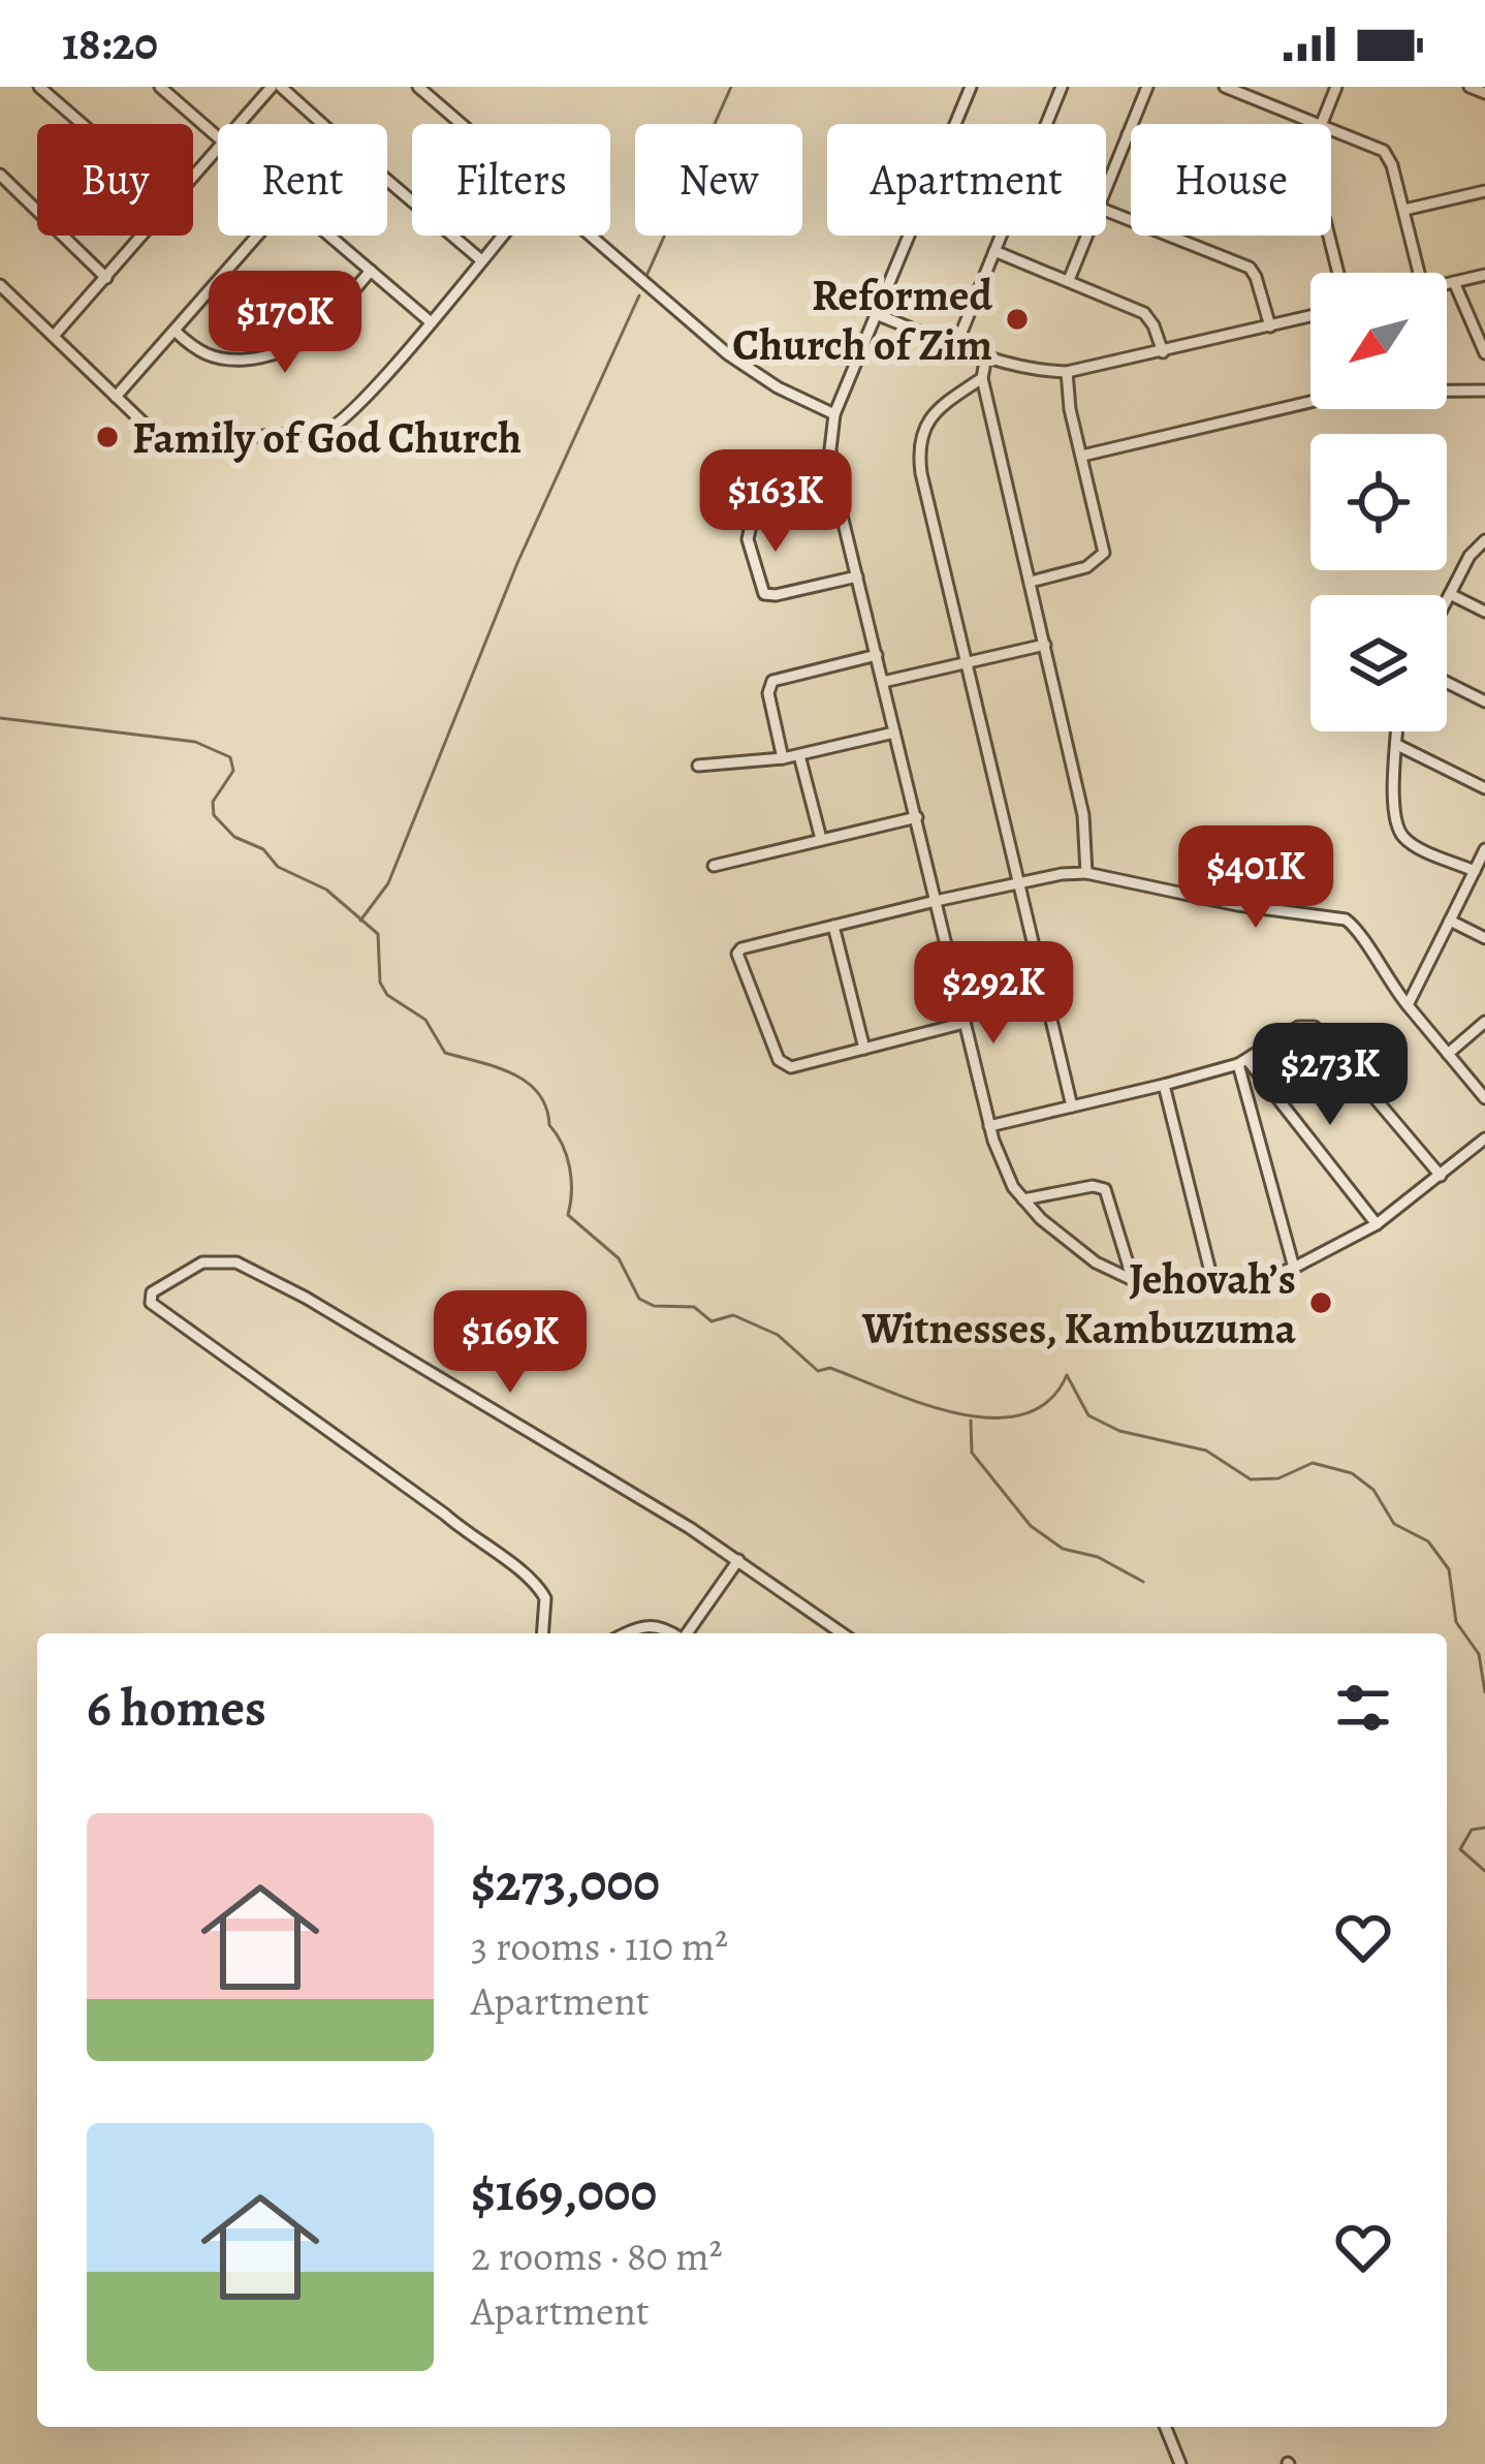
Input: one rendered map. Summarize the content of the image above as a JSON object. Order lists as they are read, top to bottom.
{
  "places": ["Reformed Church of Zim", "Family of God Church", "Jehovah’s Witnesses, Kambuzuma"],
  "north": "bottom left",
  "page": {
    "status": "18:20",
    "chip": [
      "Buy",
      "Rent",
      "Filters",
      "New",
      "Apartment",
      "House"
    ],
    "price": [
      "$170K",
      "$163K",
      "$401K",
      "$292K",
      "$273K",
      "$169K"
    ],
    "heading": "6 homes",
    "list": [
      {
        "name": "$273,000",
        "note": "3 rooms · 110 m² · Apartment"
      },
      {
        "name": "$169,000",
        "note": "2 rooms · 80 m² · Apartment"
      }
    ]
  }
}
